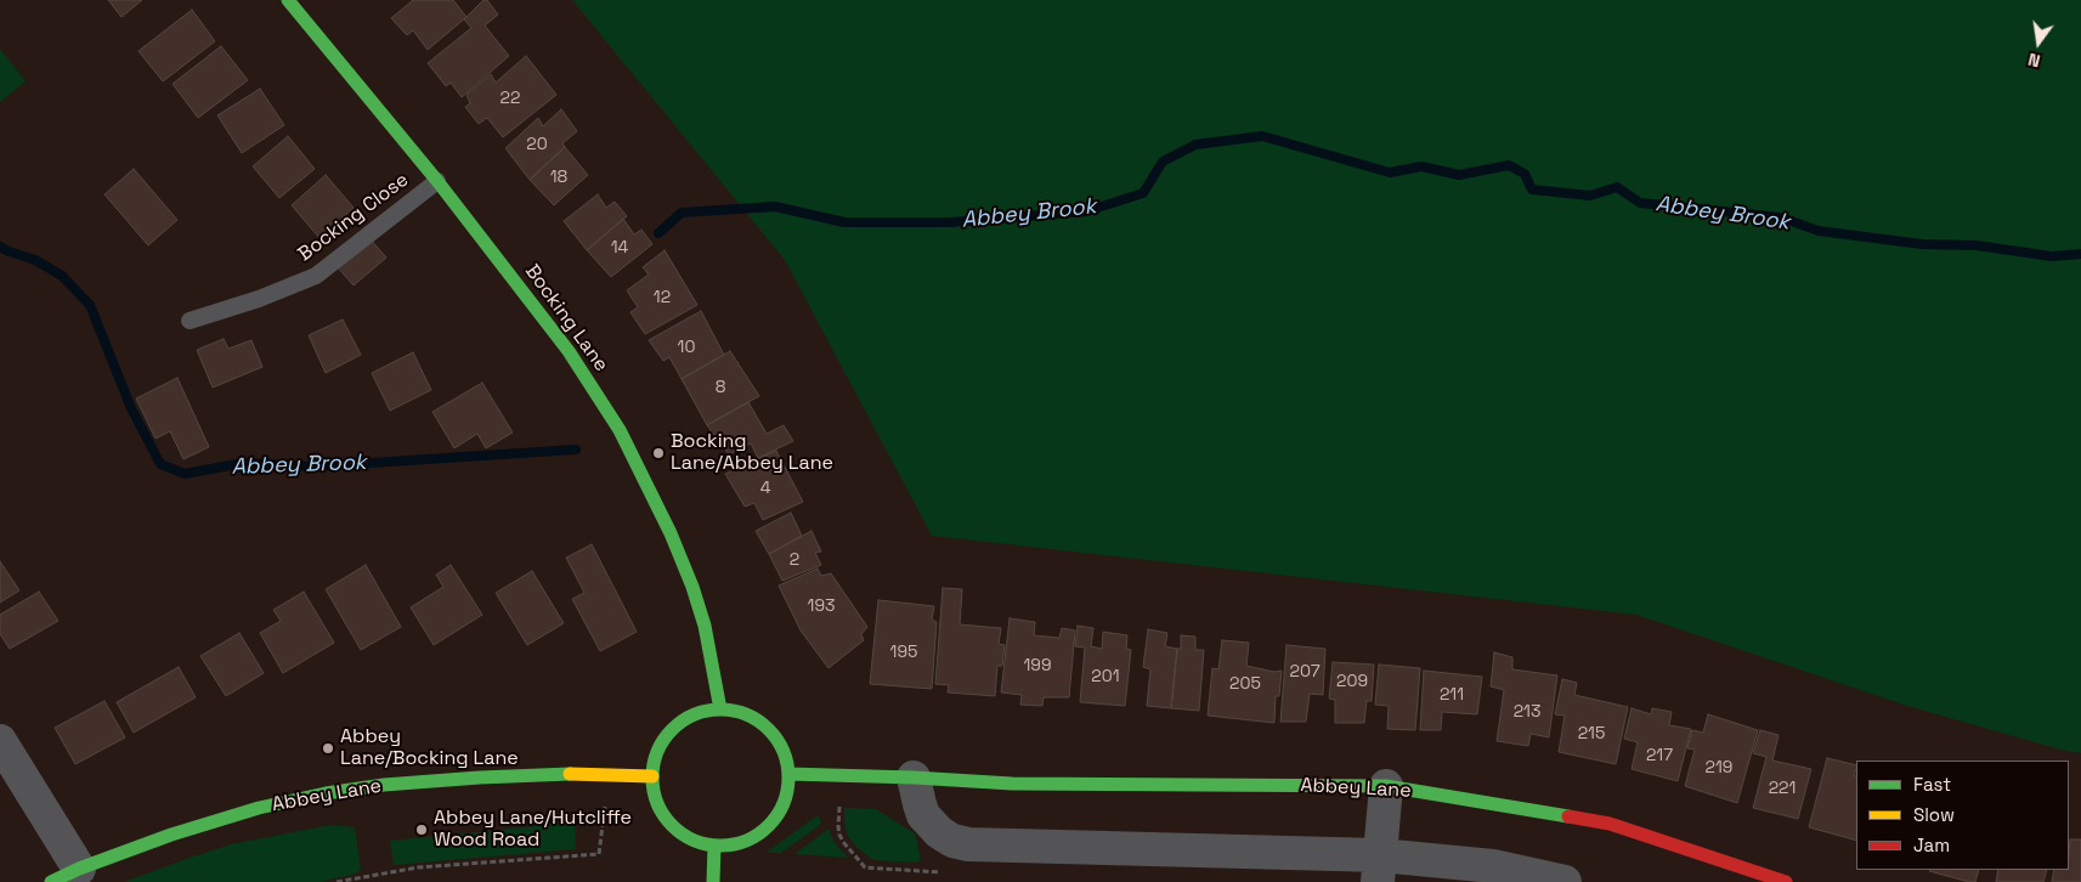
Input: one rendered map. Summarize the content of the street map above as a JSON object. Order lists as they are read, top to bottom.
{
  "streets": {
    "main road": ["Bocking Lane", "Abbey Lane"],
    "lane": ["Bocking Close"]
  },
  "crossings": [
    ["Bocking Close", "Bocking Lane"],
    ["Bocking Lane", "Abbey Lane"]
  ],
  "water": ["Abbey Brook"],
  "places": ["Bocking Lane/Abbey Lane", "Abbey Lane/Bocking Lane", "Abbey Lane/Hutcliffe Wood Road"],
  "house_numbers": [
    "22",
    "20",
    "18",
    "14",
    "12",
    "10",
    "8",
    "4",
    "2",
    "193",
    "195",
    "199",
    "207",
    "201",
    "209",
    "205",
    "211",
    "213",
    "215",
    "217",
    "219",
    "221"
  ],
  "legend": ["Fast", "Slow", "Jam"],
  "north": "bottom"
}
